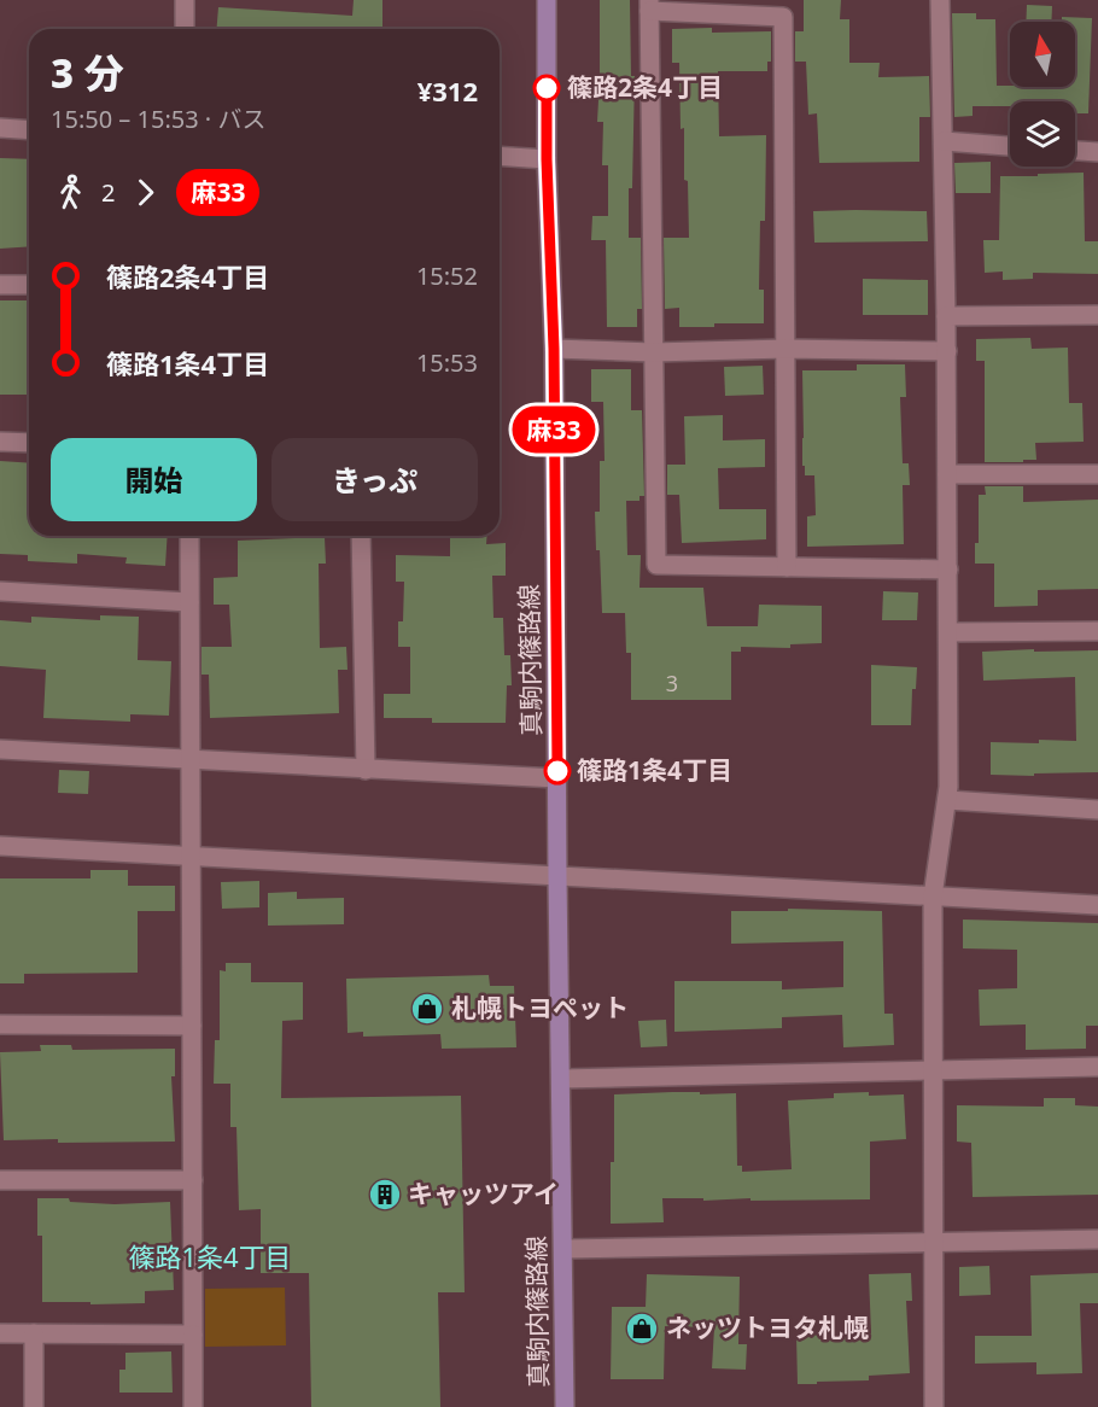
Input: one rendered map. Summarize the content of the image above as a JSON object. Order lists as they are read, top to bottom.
{
  "streets": {
    "main road": ["真駒内篠路線"]
  },
  "districts": ["篠路1条4丁目"],
  "places": {
    "other": ["篠路2条4丁目", "篠路1条4丁目"],
    "shop": ["札幌トヨペット", "ネッツトヨタ札幌"],
    "building": ["キャッツアイ"]
  },
  "lines": ["bus line 麻33"],
  "house_numbers": ["3"],
  "north": "top",
  "page": {
    "on_map": "麻33",
    "heading": ["3 分", "15:50 – 15:53 · バス", "¥312"],
    "legs": ["2", "麻33"],
    "list": [
      {
        "name": "篠路2条4丁目",
        "value": "15:52"
      },
      {
        "name": "篠路1条4丁目",
        "value": "15:53"
      }
    ],
    "buttons": ["開始", "きっぷ"]
  }
}
